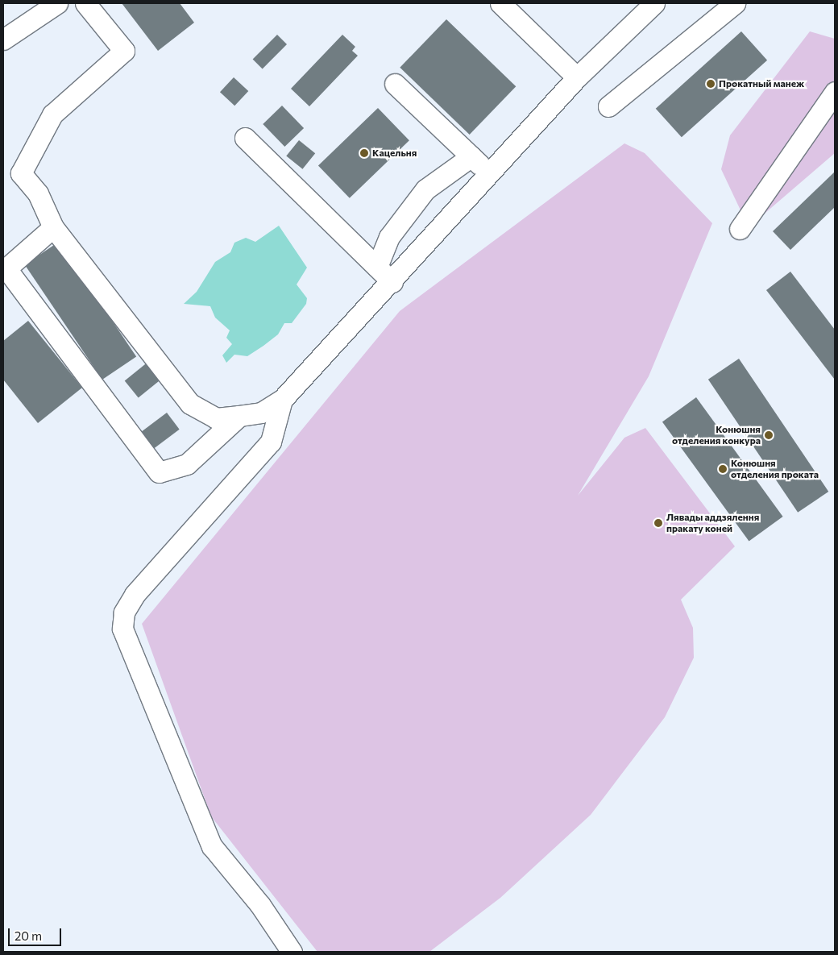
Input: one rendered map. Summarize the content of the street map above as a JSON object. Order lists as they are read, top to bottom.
{
  "places": [
    "Прокатный манеж",
    "Кацельня",
    "Конюшня отделения конкура",
    "Конюшня отделения проката",
    "Лявады аддзялення пракату коней"
  ],
  "scale_bar": "20 m"
}
